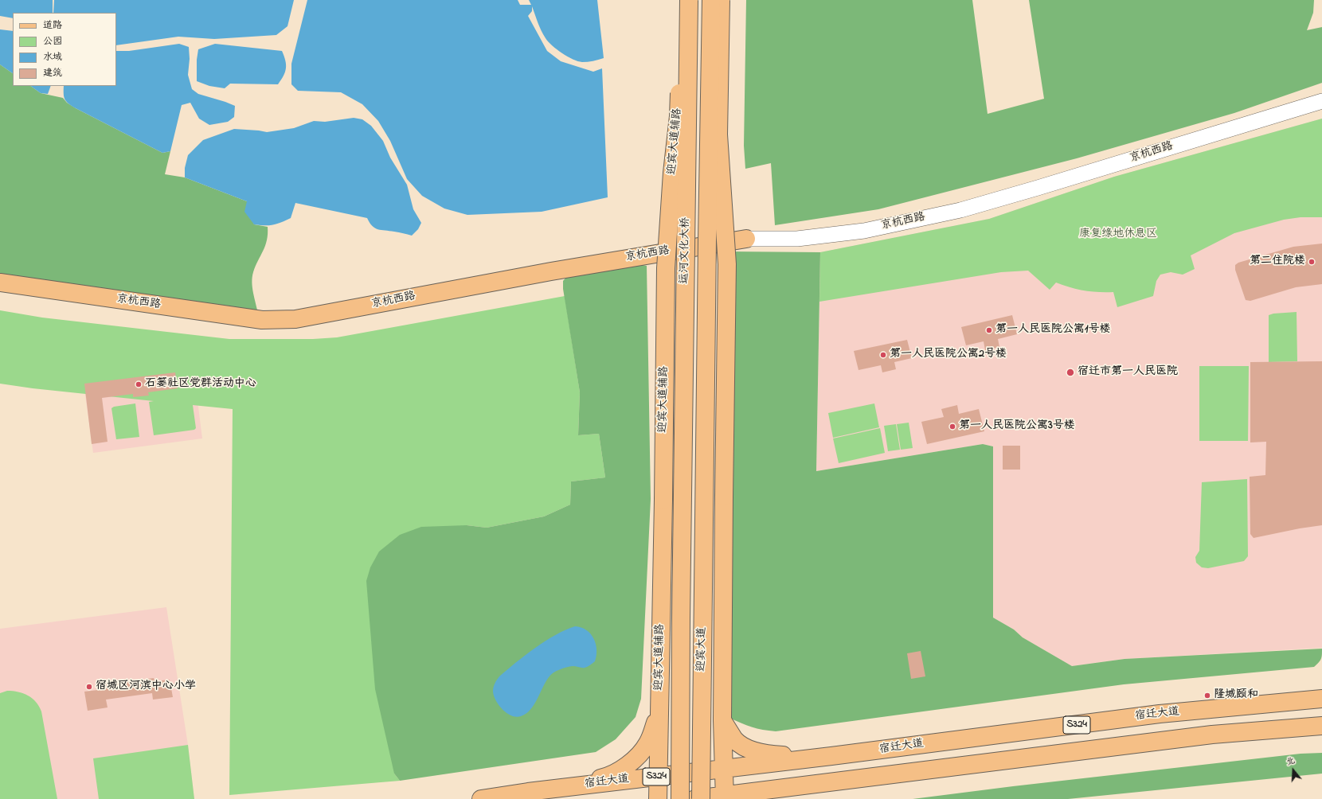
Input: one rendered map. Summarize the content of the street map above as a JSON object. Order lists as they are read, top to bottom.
{
  "streets": {
    "main road": [
      "迎宾大道辅路",
      "京杭西路",
      "运河文化大桥",
      "迎宾大道",
      "宿迁大道",
      "S324"
    ]
  },
  "crossings": [
    ["迎宾大道辅路", "宿迁大道"],
    ["运河文化大桥", "迎宾大道"]
  ],
  "parks": ["康复绿地休息区"],
  "places": [
    "第二住院楼",
    "第一人民医院公寓1号楼",
    "第一人民医院公寓2号楼",
    "宿迁市第一人民医院",
    "石篓社区党群活动中心",
    "第一人民医院公寓3号楼",
    "宿城区河滨中心小学",
    "隆城颐和"
  ],
  "legend": [
    "道路",
    "公园",
    "水域",
    "建筑"
  ],
  "north": "top"
}
